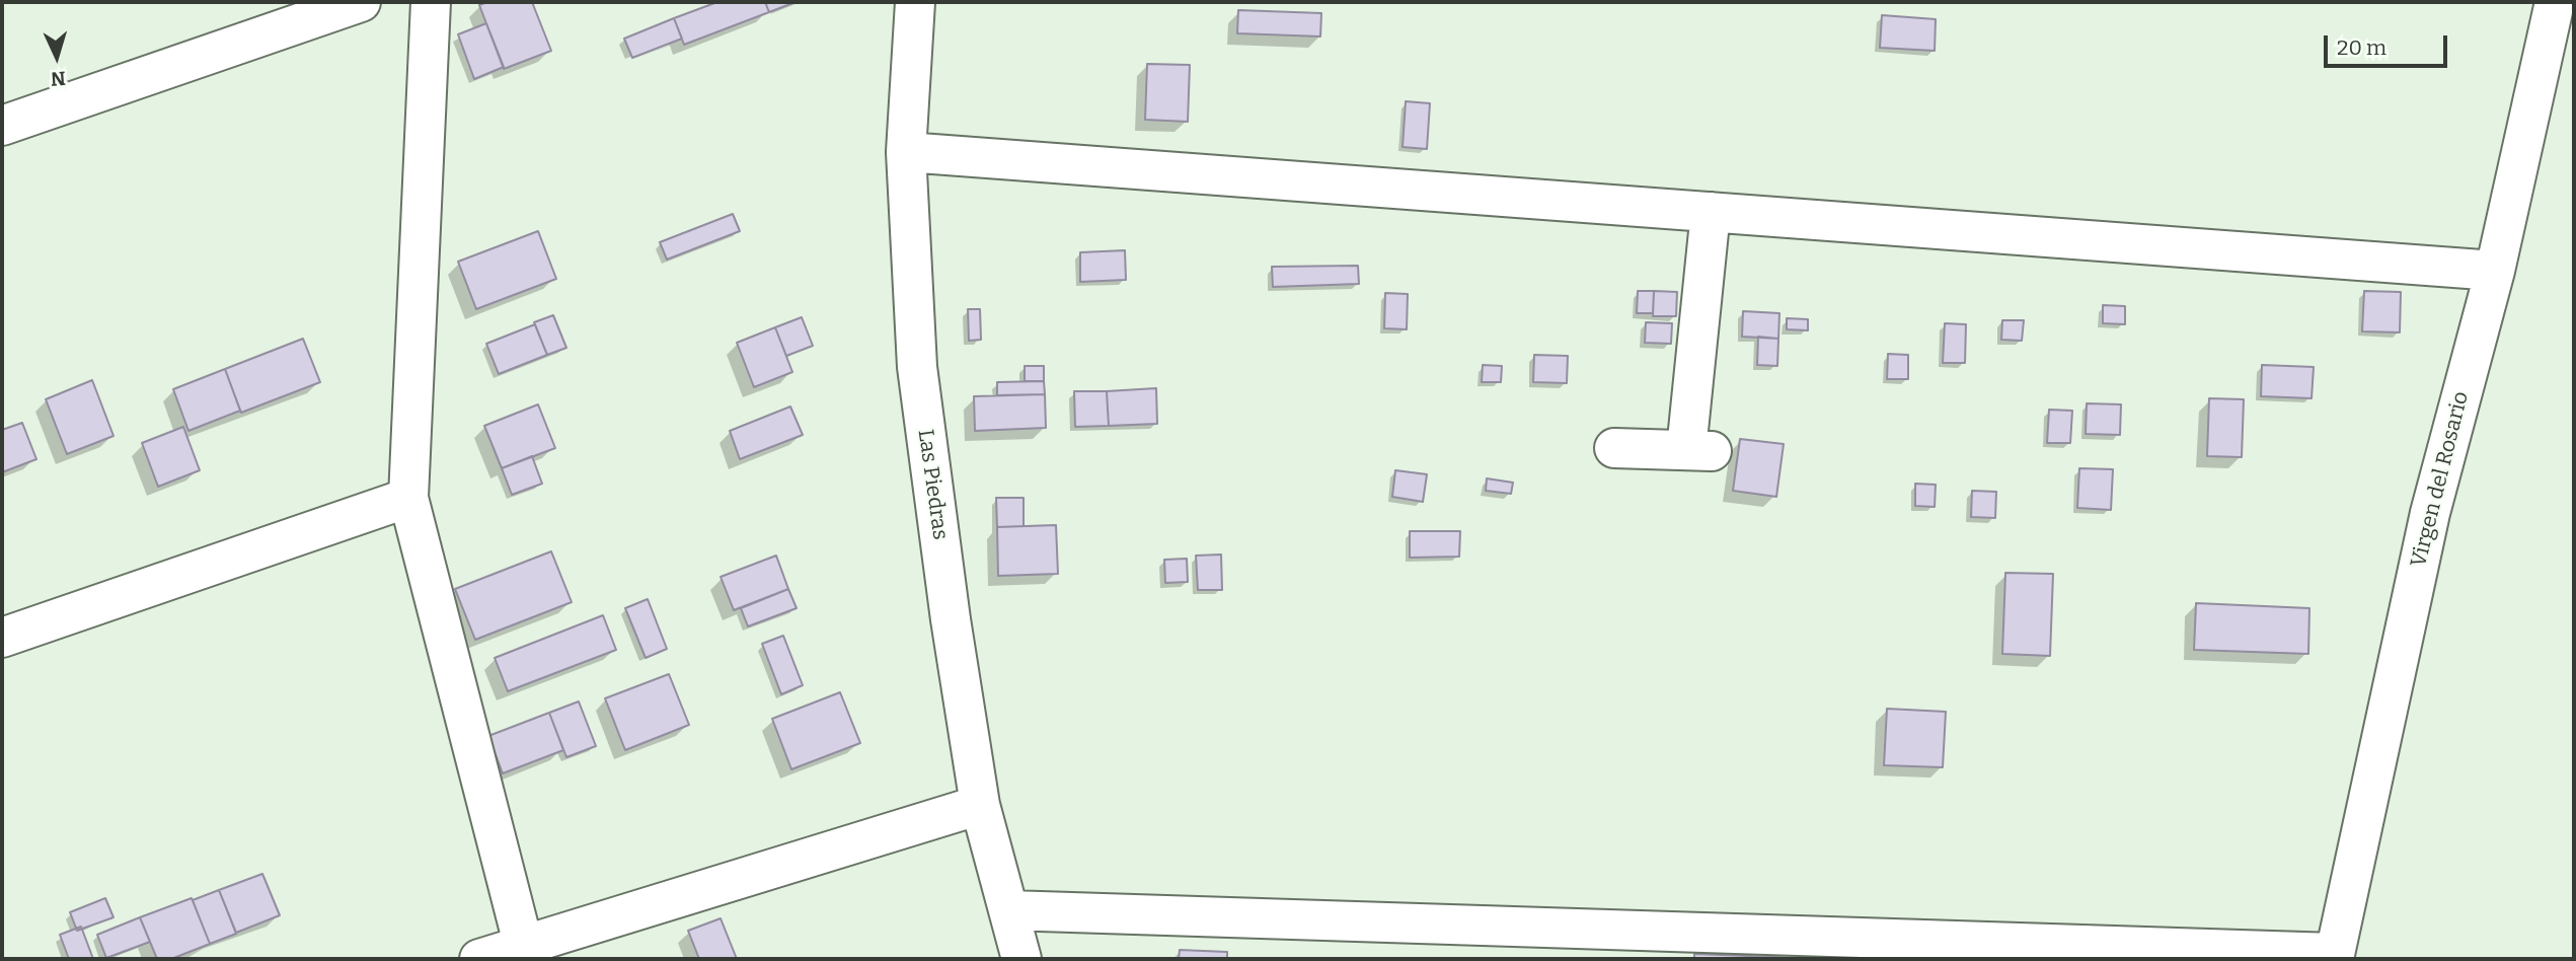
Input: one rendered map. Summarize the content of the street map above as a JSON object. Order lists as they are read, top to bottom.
{
  "streets": {
    "street": ["Virgen del Rosario", "Las Piedras"]
  },
  "scale_bar": "20 m",
  "north": "bottom"
}
